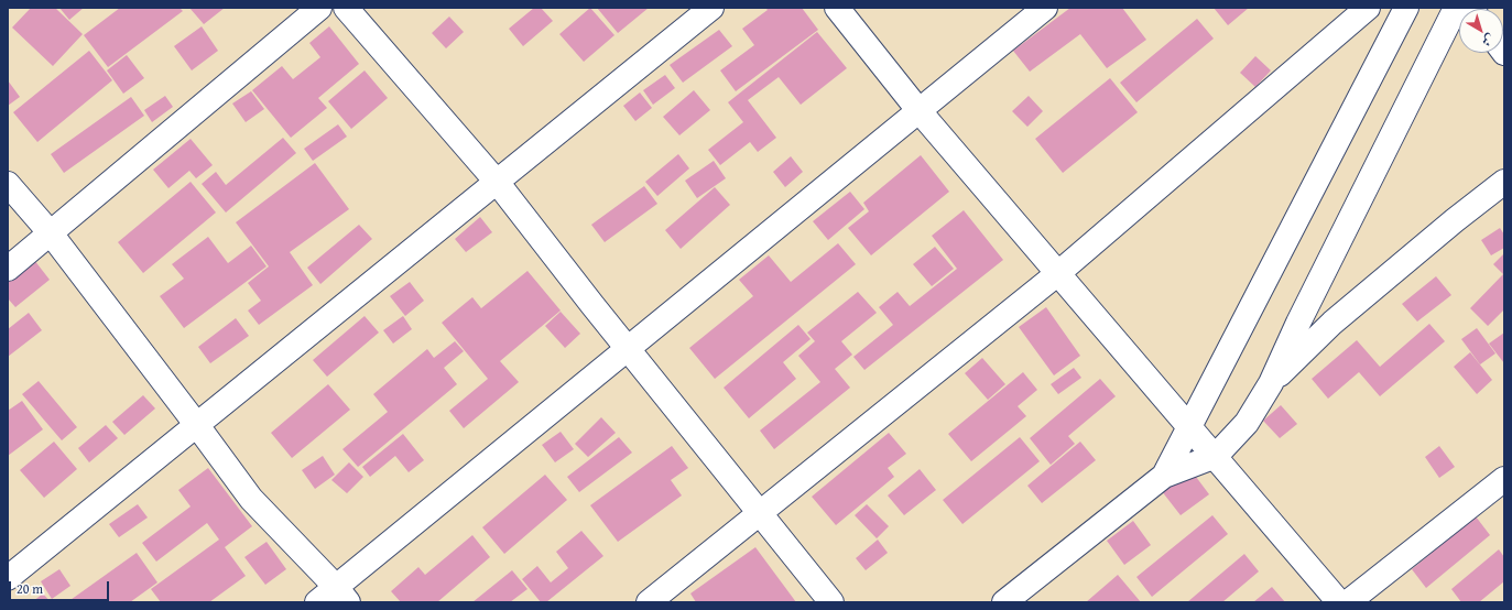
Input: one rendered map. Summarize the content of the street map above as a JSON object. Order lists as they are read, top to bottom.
{
  "scale_bar": "20 m",
  "north": "bottom right"
}
